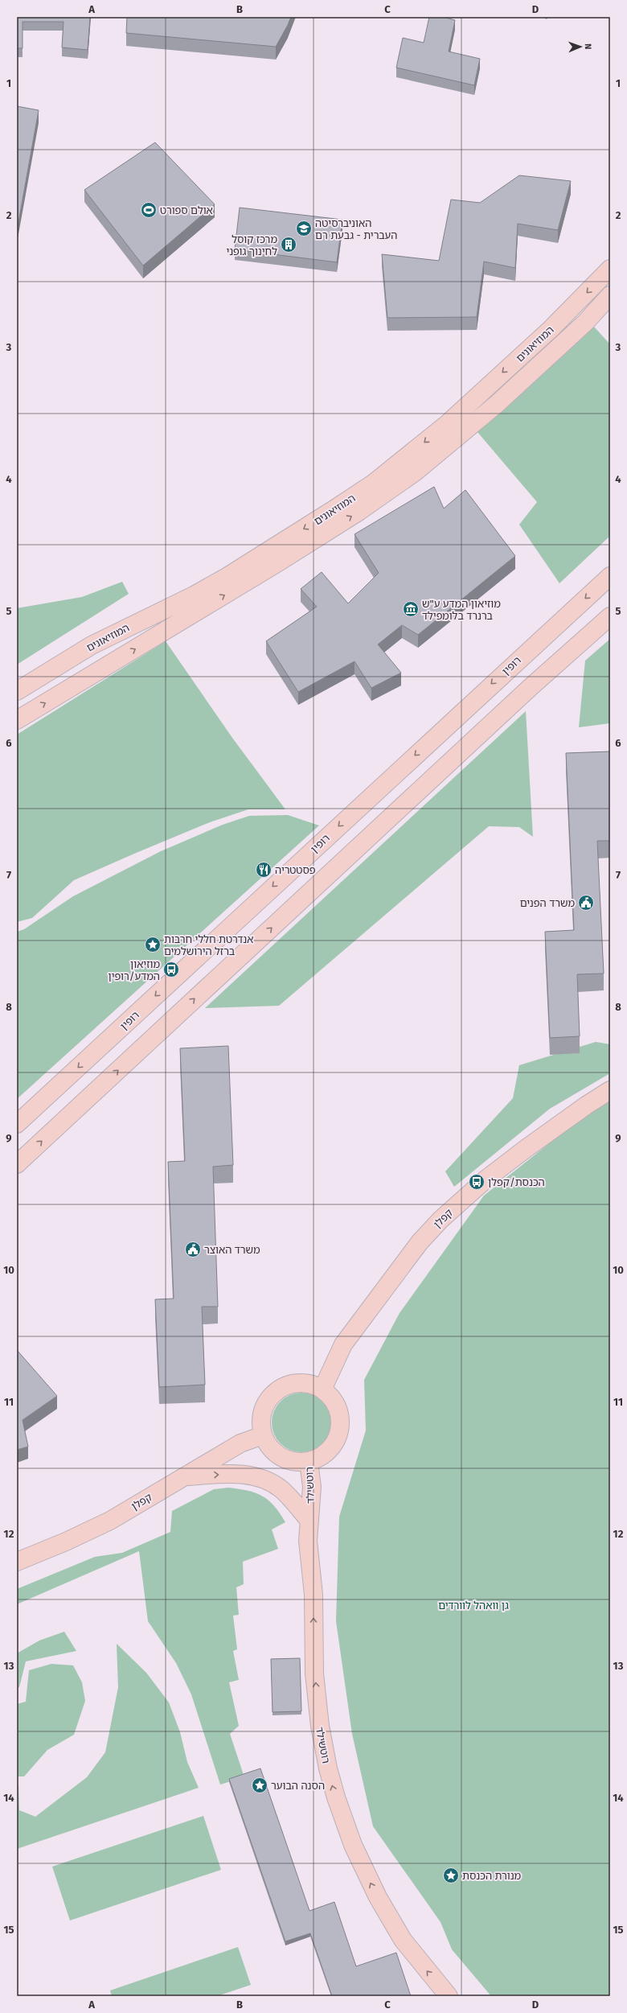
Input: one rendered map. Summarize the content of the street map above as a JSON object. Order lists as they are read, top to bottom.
{
  "streets": {
    "street": [
      "המוזיאונים",
      "רופין",
      "קפלן",
      "רוטשילד"
    ]
  },
  "crossings": [
    ["קפלן", "רוטשילד"]
  ],
  "one_way": ["רוטשילד"],
  "parks": ["גן וואהל לוורדים"],
  "places": {
    "sports": ["אולם ספורט"],
    "school or university": ["האוניברסיטה העברית - גבעת רם"],
    "building": ["מרכז קוסל לחינוך גופני"],
    "museum": ["מוזיאון המדע ע\"ש ברנרד בלומפילד"],
    "restaurant": ["פסטטריה"],
    "public building": ["משרד הפנים", "משרד האוצר"],
    "place": ["אנדרטת חללי חרבות ברזל הירושלמים", "הסנה הבוער", "מנורת הכנסת"],
    "bus stop": ["מוזיאון המדע/רופין", "הכנסת/קפלן"]
  },
  "north": "right",
  "grid": {
    "columns": [
      "A",
      "B",
      "C",
      "D"
    ],
    "rows": [
      "1",
      "2",
      "3",
      "4",
      "5",
      "6",
      "7",
      "8",
      "9",
      "10",
      "11",
      "12",
      "13",
      "14",
      "15"
    ]
  }
}
